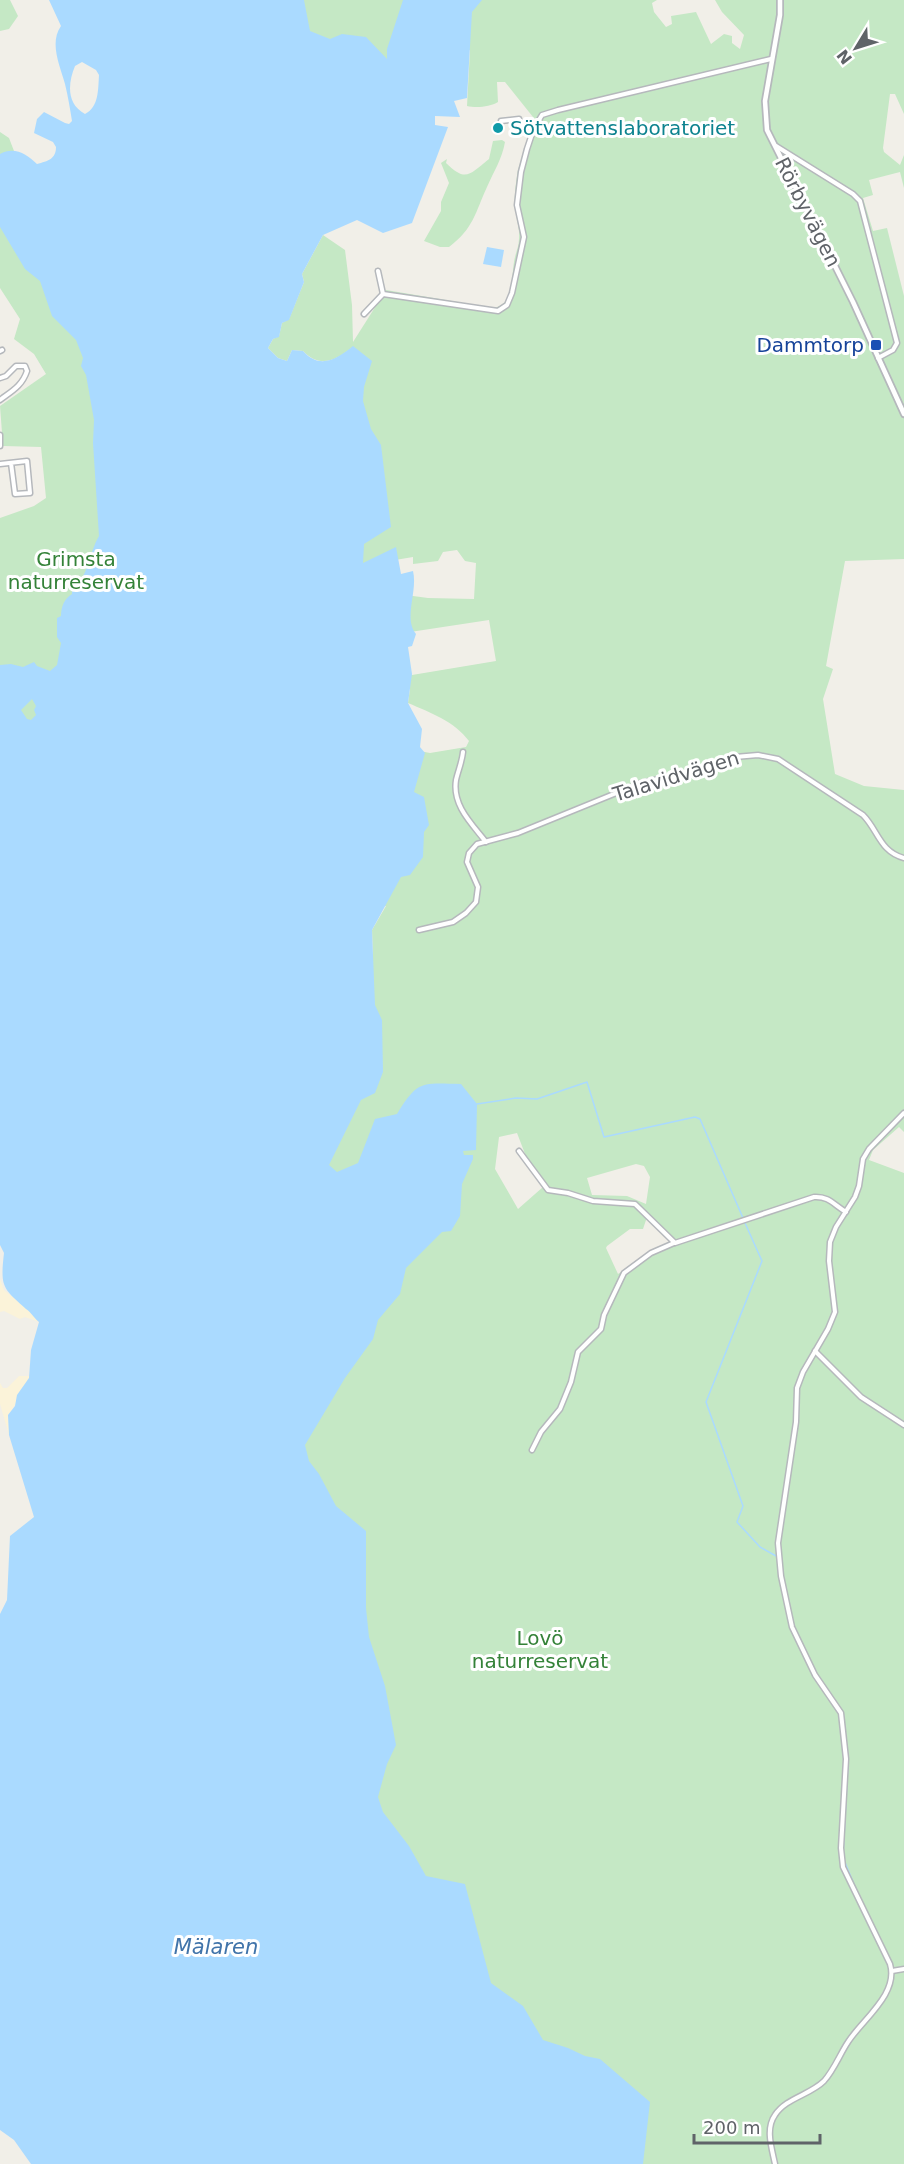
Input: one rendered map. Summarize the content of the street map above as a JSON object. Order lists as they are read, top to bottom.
{
  "streets": {
    "street": ["Rörbyvägen", "Talavidvägen"]
  },
  "water": ["Mälaren"],
  "parks": ["Grimsta naturreservat", "Lovö naturreservat"],
  "places": {
    "other": ["Sötvattenslaboratoriet"],
    "transit": ["Dammtorp"]
  },
  "scale_bar": "200 m",
  "north": "bottom left"
}
